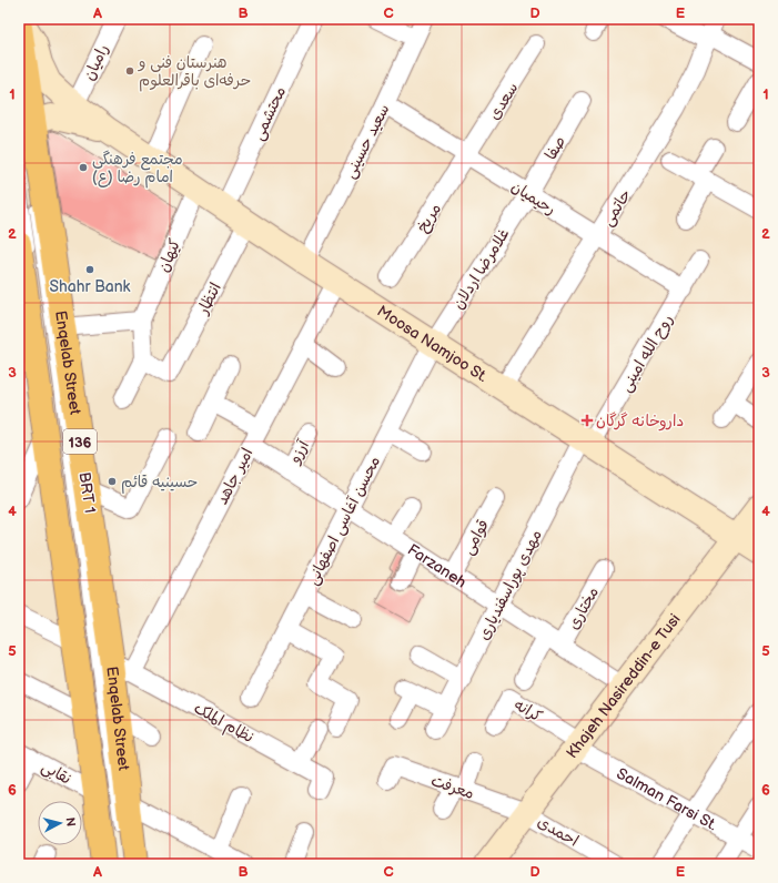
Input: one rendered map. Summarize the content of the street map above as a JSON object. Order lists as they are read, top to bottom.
{
  "streets": {
    "main road": [
      "Moosa Namjoo St.",
      "Enqelab Street",
      "136",
      "Khajeh Nasireddin-e Tusi"
    ],
    "street": [
      "رامیان",
      "سعدی",
      "محتشمی",
      "سعید حسینی",
      "صفا",
      "رحیمیان",
      "حاتمی",
      "مریخ",
      "کیهان",
      "غلامرضا اردلان",
      "انتظار",
      "روح الله امینی",
      "آرزو",
      "امیر جاهد",
      "محسن آغاسی اصفهانی",
      "قوامی",
      "Farzaneh",
      "مهدی پوراسفندیاری",
      "مختاری",
      "کرانه",
      "نظام الملک",
      "نقابی",
      "معرفت",
      "Salman Farsi St.",
      "احمدی"
    ],
    "lane": ["BRT 1"]
  },
  "crossings": [
    ["رامیان", "Moosa Namjoo St."],
    ["سعدی", "رحیمیان"],
    ["سعدی", "مریخ"],
    ["محتشمی", "Moosa Namjoo St."],
    ["سعید حسینی", "رحیمیان"],
    ["سعید حسینی", "Moosa Namjoo St."],
    ["صفا", "رحیمیان"],
    ["صفا", "غلامرضا اردلان"],
    ["رحیمیان", "حاتمی"],
    ["رحیمیان", "مریخ"],
    ["رحیمیان", "غلامرضا اردلان"],
    ["رحیمیان", "روح الله امینی"],
    ["حاتمی", "Moosa Namjoo St."],
    ["کیهان", "انتظار"],
    ["کیهان", "Moosa Namjoo St."],
    ["غلامرضا اردلان", "Moosa Namjoo St."],
    ["غلامرضا اردلان", "محسن آغاسی اصفهانی"],
    ["انتظار", "Moosa Namjoo St."],
    ["Moosa Namjoo St.", "روح الله امینی"],
    ["Moosa Namjoo St.", "Enqelab Street"],
    ["Moosa Namjoo St.", "امیر جاهد"],
    ["Moosa Namjoo St.", "محسن آغاسی اصفهانی"],
    ["Moosa Namjoo St.", "مهدی پوراسفندیاری"],
    ["Moosa Namjoo St.", "Khajeh Nasireddin-e Tusi"],
    ["روح الله امینی", "مهدی پوراسفندیاری"],
    ["Enqelab Street", "امیر جاهد"],
    ["Enqelab Street", "BRT 1"],
    ["Enqelab Street", "نظام الملک"],
    ["Enqelab Street", "نقابی"],
    ["آرزو", "Farzaneh"],
    ["امیر جاهد", "Farzaneh"],
    ["امیر جاهد", "نظام الملک"],
    ["محسن آغاسی اصفهانی", "Farzaneh"],
    ["قوامی", "Farzaneh"],
    ["Farzaneh", "مهدی پوراسفندیاری"],
    ["Farzaneh", "مختاری"],
    ["Farzaneh", "Khajeh Nasireddin-e Tusi"],
    ["Khajeh Nasireddin-e Tusi", "کرانه"],
    ["Khajeh Nasireddin-e Tusi", "معرفت"],
    ["Khajeh Nasireddin-e Tusi", "Salman Farsi St."],
    ["Khajeh Nasireddin-e Tusi", "احمدی"],
    ["کرانه", "Salman Farsi St."],
    ["معرفت", "احمدی"]
  ],
  "places": {
    "other": [
      "هنرستان فنی و حرفه‌ای باقرالعلوم",
      "مجتمع فرهنگی امام رضا (ع)",
      "Shahr Bank",
      "حسینیه قائم"
    ],
    "health": ["داروخانه گرگان"]
  },
  "north": "right",
  "grid": {
    "columns": [
      "A",
      "B",
      "C",
      "D",
      "E"
    ],
    "rows": [
      "1",
      "2",
      "3",
      "4",
      "5",
      "6"
    ]
  }
}
